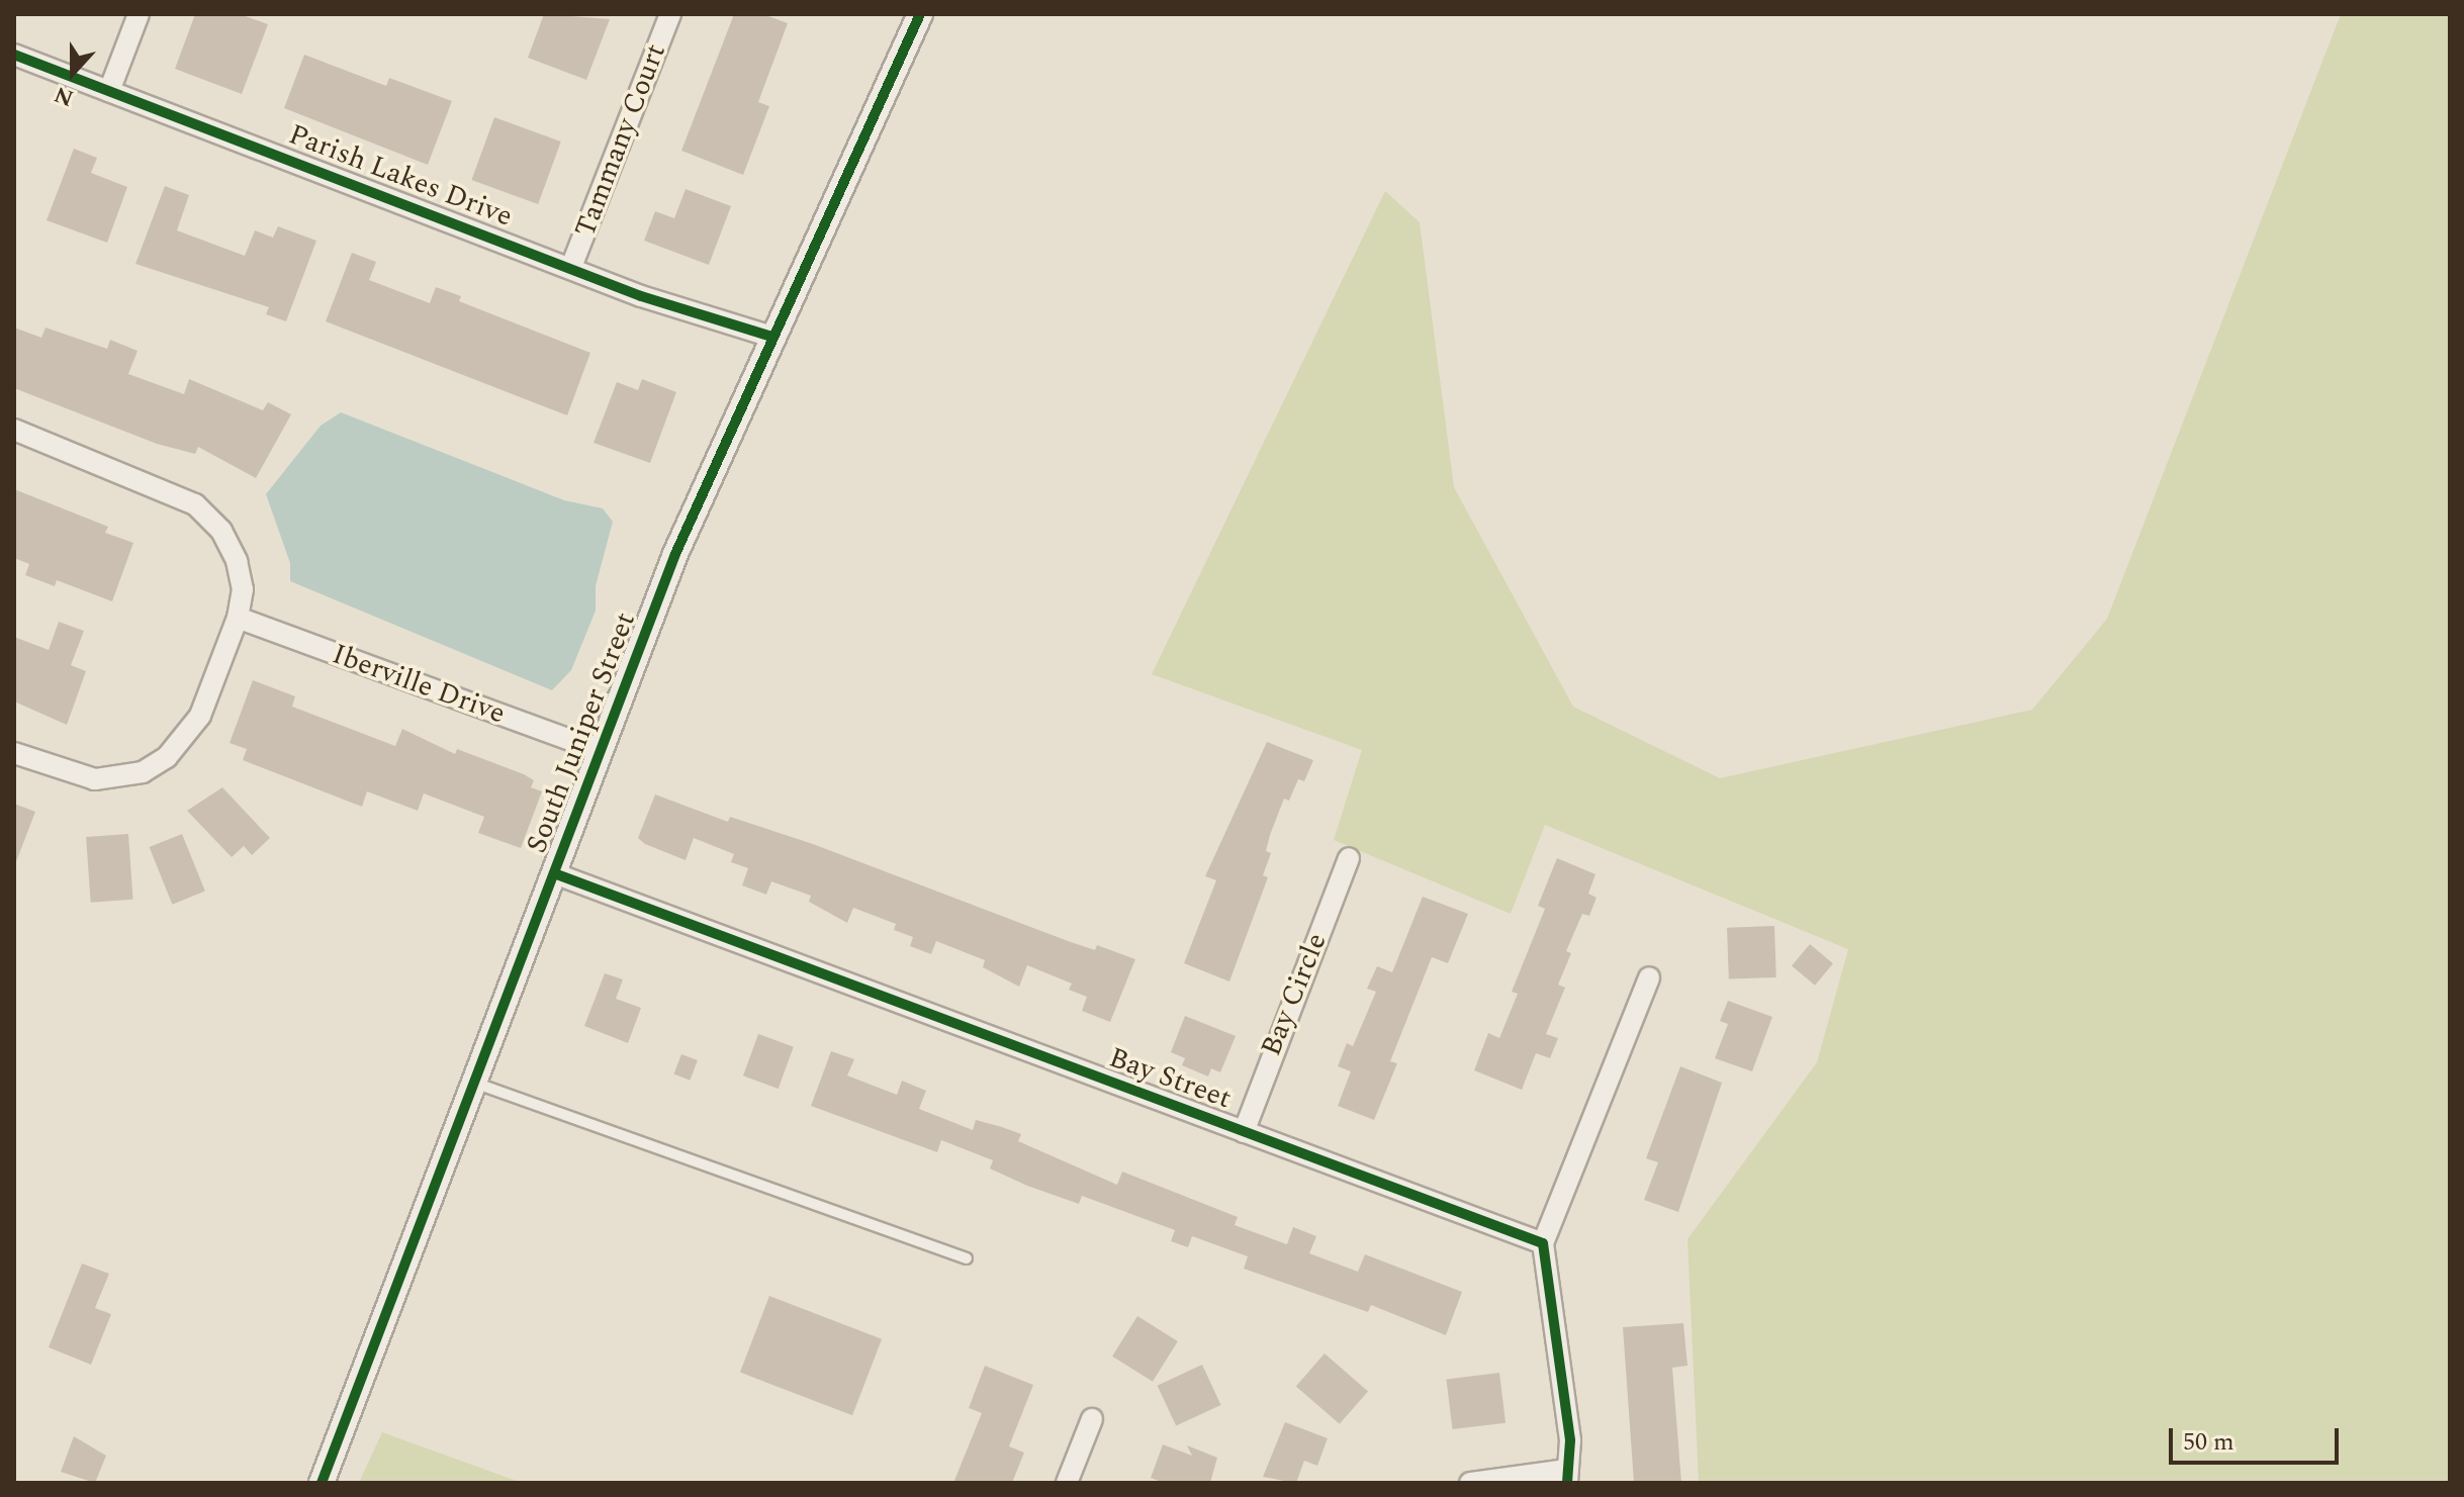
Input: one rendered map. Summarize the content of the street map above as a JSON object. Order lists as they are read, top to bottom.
{
  "streets": {
    "street": [
      "Tammany Court",
      "Parish Lakes Drive",
      "Iberville Drive",
      "South Juniper Street",
      "Bay Circle",
      "Bay Street"
    ]
  },
  "crossings": [
    ["Tammany Court", "Parish Lakes Drive"],
    ["Parish Lakes Drive", "South Juniper Street"],
    ["Iberville Drive", "South Juniper Street"],
    ["South Juniper Street", "Bay Street"],
    ["Bay Circle", "Bay Street"]
  ],
  "scale_bar": "50 m",
  "north": "bottom"
}
